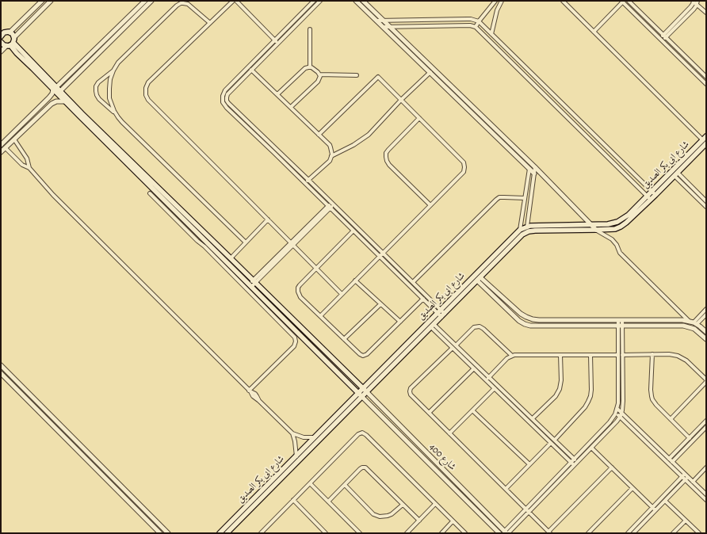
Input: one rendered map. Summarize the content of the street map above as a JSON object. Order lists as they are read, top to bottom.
{
  "streets": {
    "main road": ["شارع ابى بكر الصديق"],
    "street": ["شارع 400"]
  },
  "crossings": [
    ["شارع ابى بكر الصديق", "شارع 400"]
  ]
}
